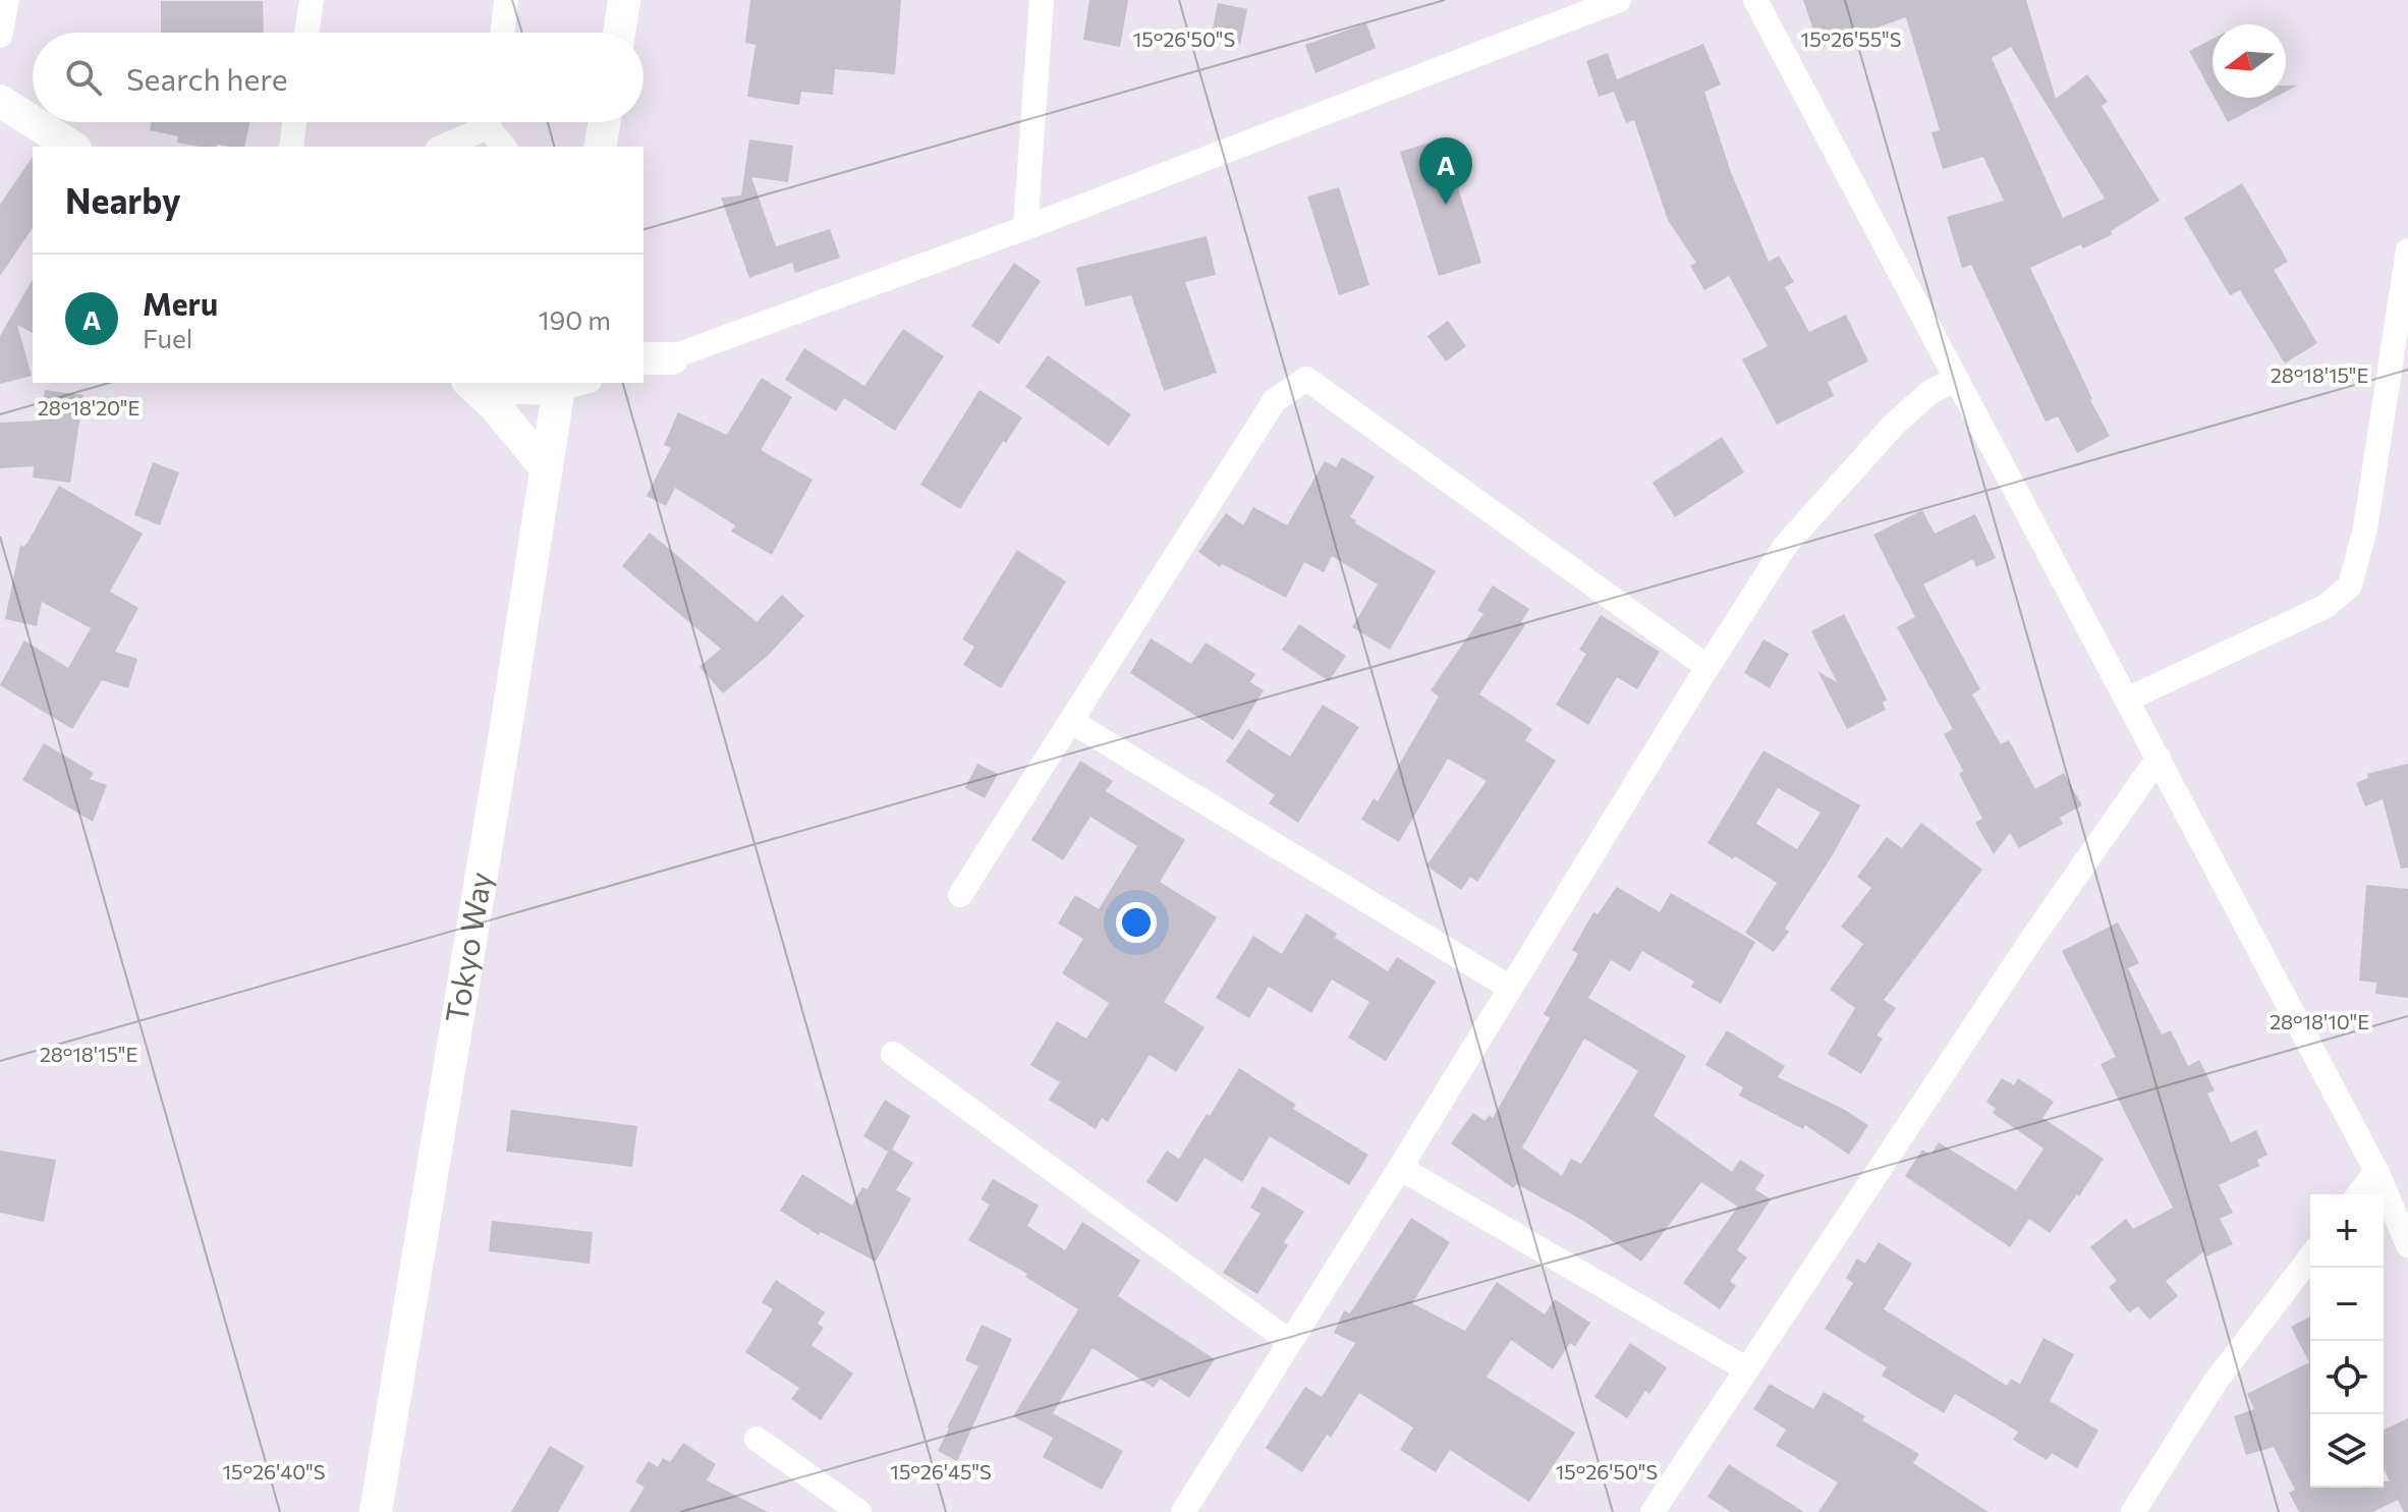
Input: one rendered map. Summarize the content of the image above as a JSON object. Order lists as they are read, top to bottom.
{
  "streets": {
    "main road": ["Tokyo Way"]
  },
  "north": "left",
  "page": {
    "search": "Search here",
    "pins": "A",
    "heading": "Nearby",
    "list": [
      {
        "mark": "A",
        "name": "Meru",
        "note": "Fuel",
        "value": "190 m"
      }
    ],
    "map_buttons": ["+", "−"]
  },
  "coordinates": [
    "15°26'50\"S",
    "15°26'55\"S",
    "28°18'15\"E",
    "28°18'20\"E",
    "28°18'10\"E",
    "15°26'40\"S",
    "15°26'45\"S"
  ]
}
